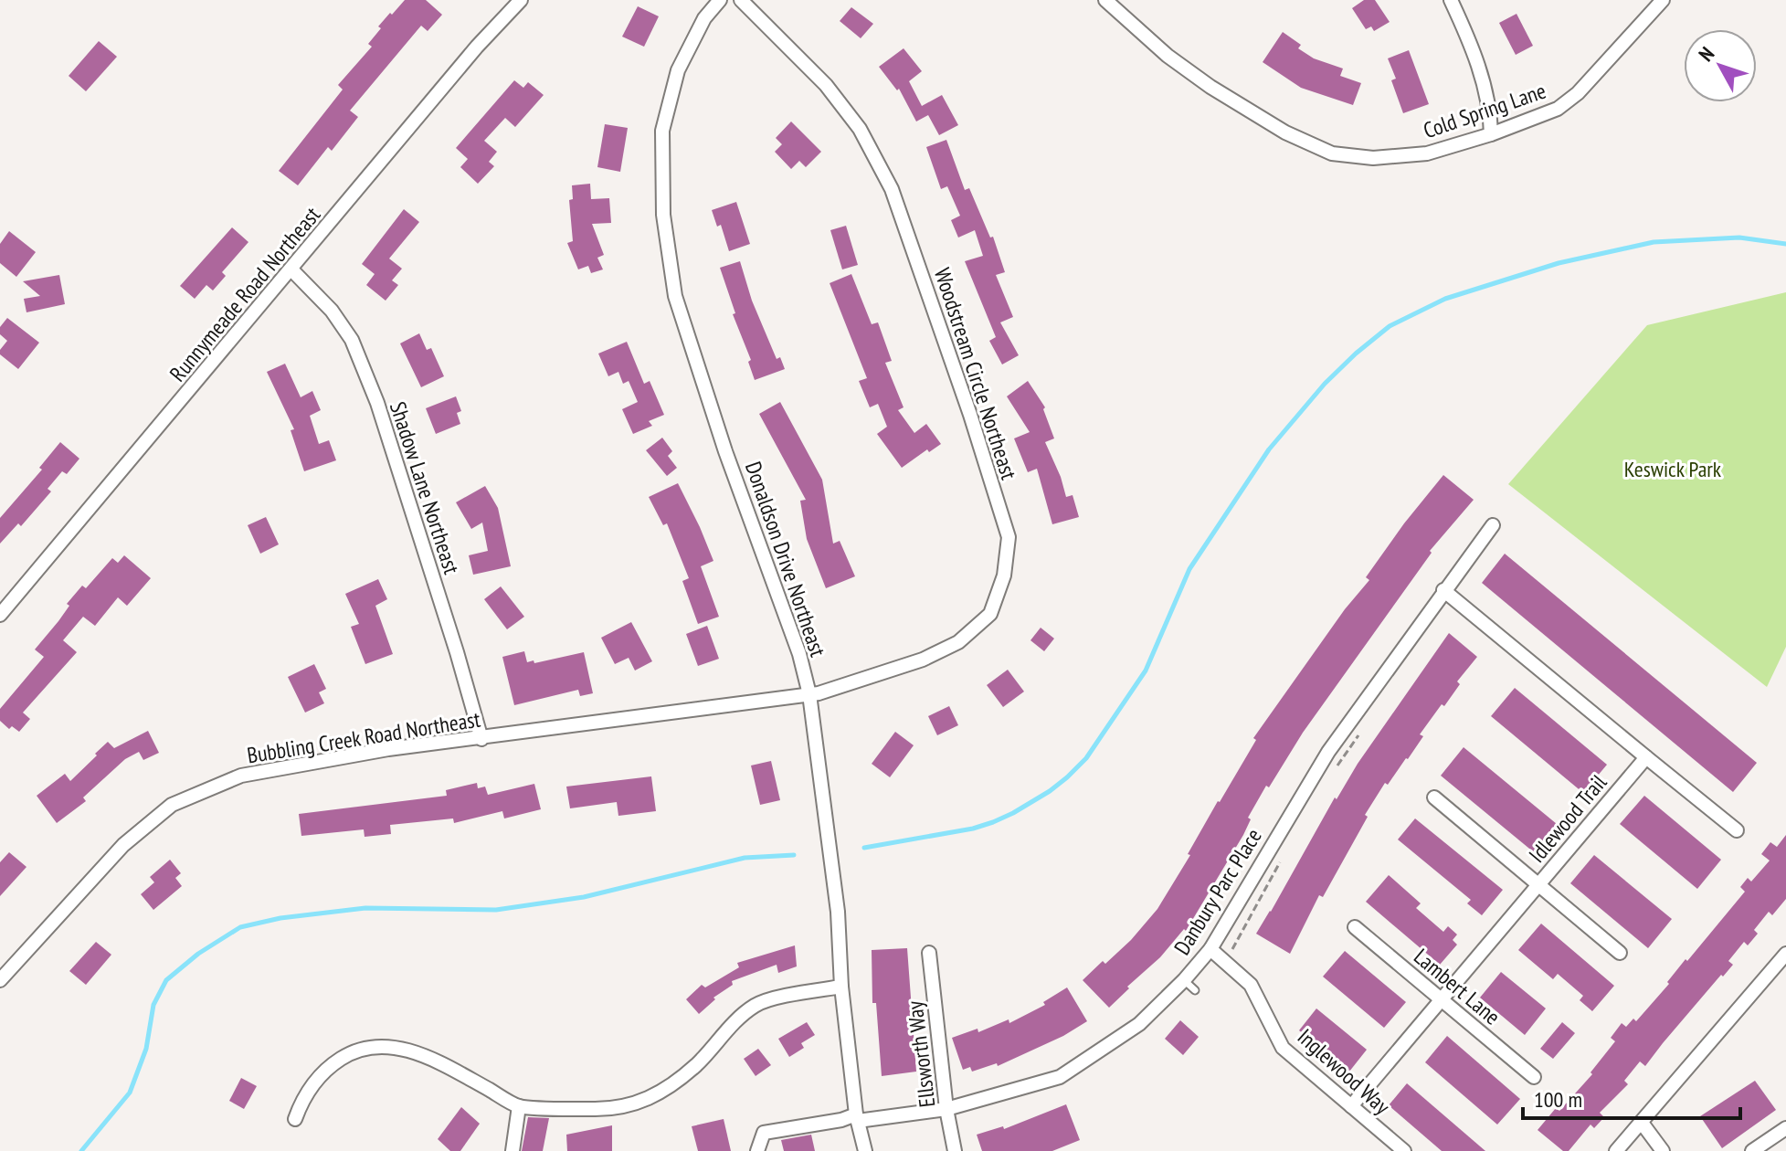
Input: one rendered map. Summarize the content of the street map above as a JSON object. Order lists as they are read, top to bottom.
{
  "streets": {
    "street": [
      "Cold Spring Lane",
      "Runnymeade Road Northeast",
      "Woodstream Circle Northeast",
      "Shadow Lane Northeast",
      "Donaldson Drive Northeast",
      "Bubbling Creek Road Northeast",
      "Idlewood Trail",
      "Danbury Parc Place",
      "Lambert Lane",
      "Ellsworth Way",
      "Inglewood Way"
    ]
  },
  "crossings": [
    ["Runnymeade Road Northeast", "Shadow Lane Northeast"],
    ["Woodstream Circle Northeast", "Donaldson Drive Northeast"],
    ["Woodstream Circle Northeast", "Bubbling Creek Road Northeast"],
    ["Shadow Lane Northeast", "Bubbling Creek Road Northeast"],
    ["Donaldson Drive Northeast", "Bubbling Creek Road Northeast"],
    ["Donaldson Drive Northeast", "Danbury Parc Place"],
    ["Idlewood Trail", "Lambert Lane"],
    ["Idlewood Trail", "Inglewood Way"],
    ["Danbury Parc Place", "Ellsworth Way"],
    ["Danbury Parc Place", "Inglewood Way"]
  ],
  "parks": ["Keswick Park"],
  "scale_bar": "100 m",
  "north": "top left"
}
